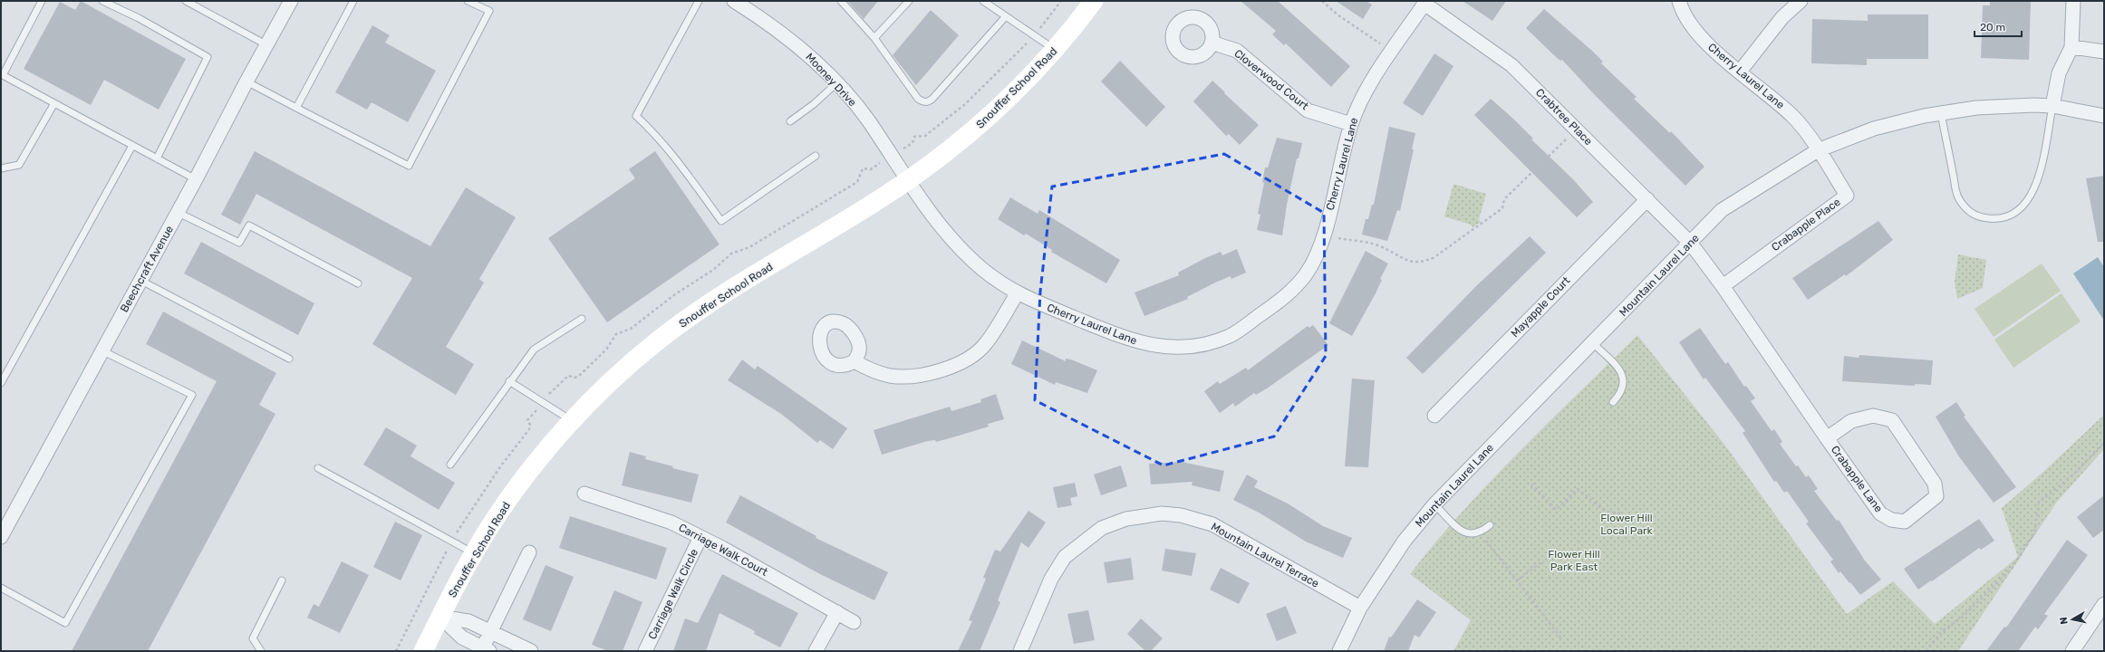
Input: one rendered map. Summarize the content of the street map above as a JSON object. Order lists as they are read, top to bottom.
{
  "streets": {
    "main road": ["Snouffer School Road"],
    "street": [
      "Cherry Laurel Lane",
      "Mooney Drive",
      "Cloverwood Court",
      "Crabtree Place",
      "Crabapple Place",
      "Beechcraft Avenue",
      "Mountain Laurel Lane",
      "Mayapple Court",
      "Crabapple Lane",
      "Carriage Walk Court",
      "Mountain Laurel Terrace",
      "Carriage Walk Circle"
    ]
  },
  "crossings": [
    ["Cherry Laurel Lane", "Mooney Drive"],
    ["Cherry Laurel Lane", "Cloverwood Court"],
    ["Cherry Laurel Lane", "Snouffer School Road"],
    ["Cherry Laurel Lane", "Crabtree Place"],
    ["Cherry Laurel Lane", "Crabapple Place"],
    ["Cherry Laurel Lane", "Mountain Laurel Lane"],
    ["Mooney Drive", "Snouffer School Road"],
    ["Crabtree Place", "Mountain Laurel Lane"],
    ["Crabtree Place", "Mayapple Court"],
    ["Crabtree Place", "Crabapple Lane"],
    ["Crabapple Place", "Mountain Laurel Lane"],
    ["Crabapple Place", "Crabapple Lane"],
    ["Mountain Laurel Lane", "Crabapple Lane"],
    ["Mountain Laurel Lane", "Mountain Laurel Terrace"],
    ["Carriage Walk Court", "Carriage Walk Circle"]
  ],
  "parks": ["Flower Hill Local Park", "Flower Hill Park East"],
  "scale_bar": "20 m",
  "north": "left"
}
